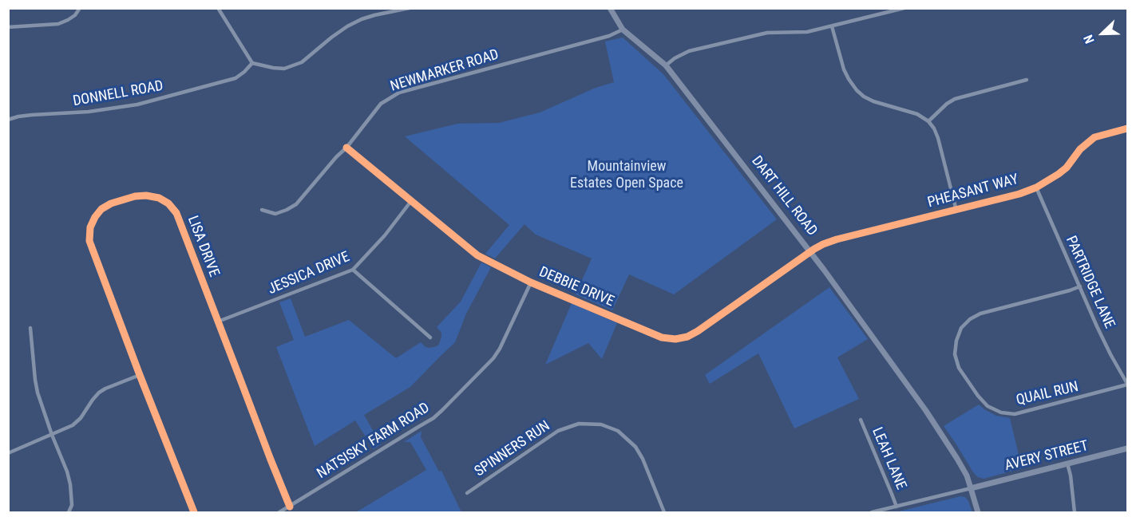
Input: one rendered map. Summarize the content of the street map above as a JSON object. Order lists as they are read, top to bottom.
{
  "streets": {
    "main road": ["DART HILL ROAD", "AVERY STREET"],
    "street": [
      "NEWMARKER ROAD",
      "DONNELL ROAD",
      "PHEASANT WAY",
      "LISA DRIVE",
      "JESSICA DRIVE",
      "PARTRIDGE LANE",
      "DEBBIE DRIVE",
      "QUAIL RUN",
      "NATSISKY FARM ROAD",
      "SPINNERS RUN",
      "LEAH LANE"
    ]
  },
  "crossings": [
    ["NEWMARKER ROAD", "DART HILL ROAD"],
    ["NEWMARKER ROAD", "DEBBIE DRIVE"],
    ["PHEASANT WAY", "DART HILL ROAD"],
    ["PHEASANT WAY", "PARTRIDGE LANE"],
    ["PHEASANT WAY", "DEBBIE DRIVE"],
    ["DART HILL ROAD", "DEBBIE DRIVE"],
    ["DART HILL ROAD", "AVERY STREET"],
    ["LISA DRIVE", "JESSICA DRIVE"],
    ["LISA DRIVE", "NATSISKY FARM ROAD"],
    ["JESSICA DRIVE", "DEBBIE DRIVE"],
    ["PARTRIDGE LANE", "QUAIL RUN"],
    ["DEBBIE DRIVE", "NATSISKY FARM ROAD"]
  ],
  "parks": ["Mountainview Estates Open Space"],
  "north": "bottom left"
}
